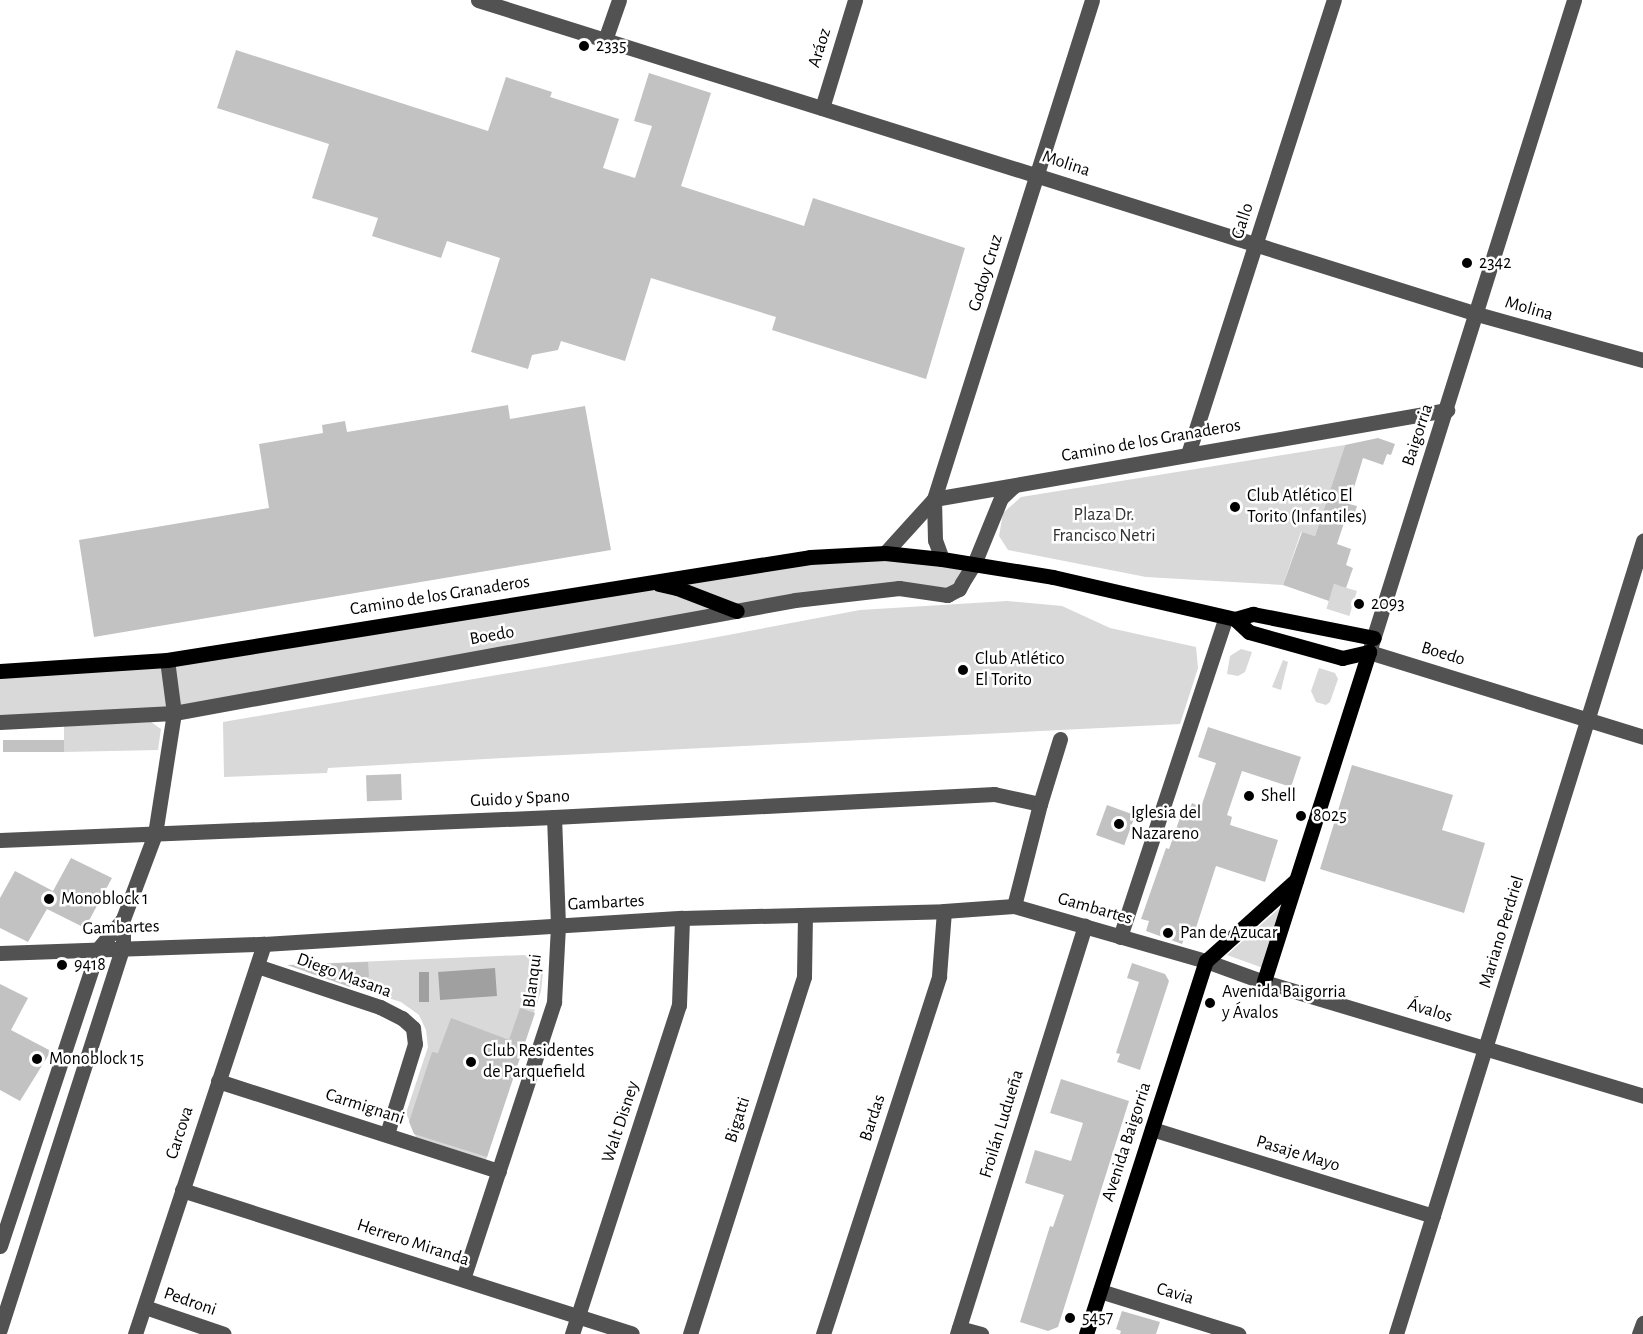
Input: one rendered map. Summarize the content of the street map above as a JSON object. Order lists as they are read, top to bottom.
{
  "streets": {
    "main road": [
      "Baigorria",
      "Camino de los Granaderos",
      "Boedo",
      "Avenida Baigorria"
    ],
    "street": [
      "Aráoz",
      "Molina",
      "Gallo",
      "Godoy Cruz",
      "Guido y Spano",
      "Gambartes",
      "Mariano Perdriel",
      "Diego Masana",
      "Blanqui",
      "Ávalos",
      "Carmignani",
      "Bardas",
      "Bigatti",
      "Walt Disney",
      "Froilán Ludueña",
      "Carcova",
      "Pasaje Mayo",
      "Herrero Miranda",
      "Cavia",
      "Pedroni"
    ]
  },
  "crossings": [
    ["Aráoz", "Molina"],
    ["Molina", "Gallo"],
    ["Molina", "Godoy Cruz"],
    ["Molina", "Baigorria"],
    ["Gallo", "Camino de los Granaderos"],
    ["Godoy Cruz", "Camino de los Granaderos"],
    ["Godoy Cruz", "Boedo"],
    ["Baigorria", "Camino de los Granaderos"],
    ["Baigorria", "Boedo"],
    ["Baigorria", "Ávalos"],
    ["Camino de los Granaderos", "Boedo"],
    ["Boedo", "Mariano Perdriel"],
    ["Guido y Spano", "Blanqui"],
    ["Gambartes", "Blanqui"],
    ["Gambartes", "Ávalos"],
    ["Gambartes", "Bardas"],
    ["Gambartes", "Bigatti"],
    ["Gambartes", "Walt Disney"],
    ["Gambartes", "Froilán Ludueña"],
    ["Gambartes", "Carcova"],
    ["Gambartes", "Avenida Baigorria"],
    ["Mariano Perdriel", "Ávalos"],
    ["Mariano Perdriel", "Pasaje Mayo"],
    ["Diego Masana", "Carmignani"],
    ["Diego Masana", "Carcova"],
    ["Blanqui", "Carmignani"],
    ["Blanqui", "Herrero Miranda"],
    ["Ávalos", "Avenida Baigorria"],
    ["Carmignani", "Carcova"],
    ["Walt Disney", "Herrero Miranda"],
    ["Carcova", "Herrero Miranda"],
    ["Carcova", "Pedroni"],
    ["Avenida Baigorria", "Pasaje Mayo"],
    ["Avenida Baigorria", "Cavia"]
  ],
  "parks": ["Plaza Dr. Francisco Netri"],
  "places": [
    "2335",
    "2342",
    "Club Atlético El Torito (Infantiles)",
    "2093",
    "Club Atlético El Torito",
    "Shell",
    "8025",
    "Iglesia del Nazareno",
    "Monoblock 1",
    "Pan de Azucar",
    "9418",
    "Avenida Baigorria y Ávalos",
    "Monoblock 15",
    "Club Residentes de Parquefield",
    "5457"
  ]
}
